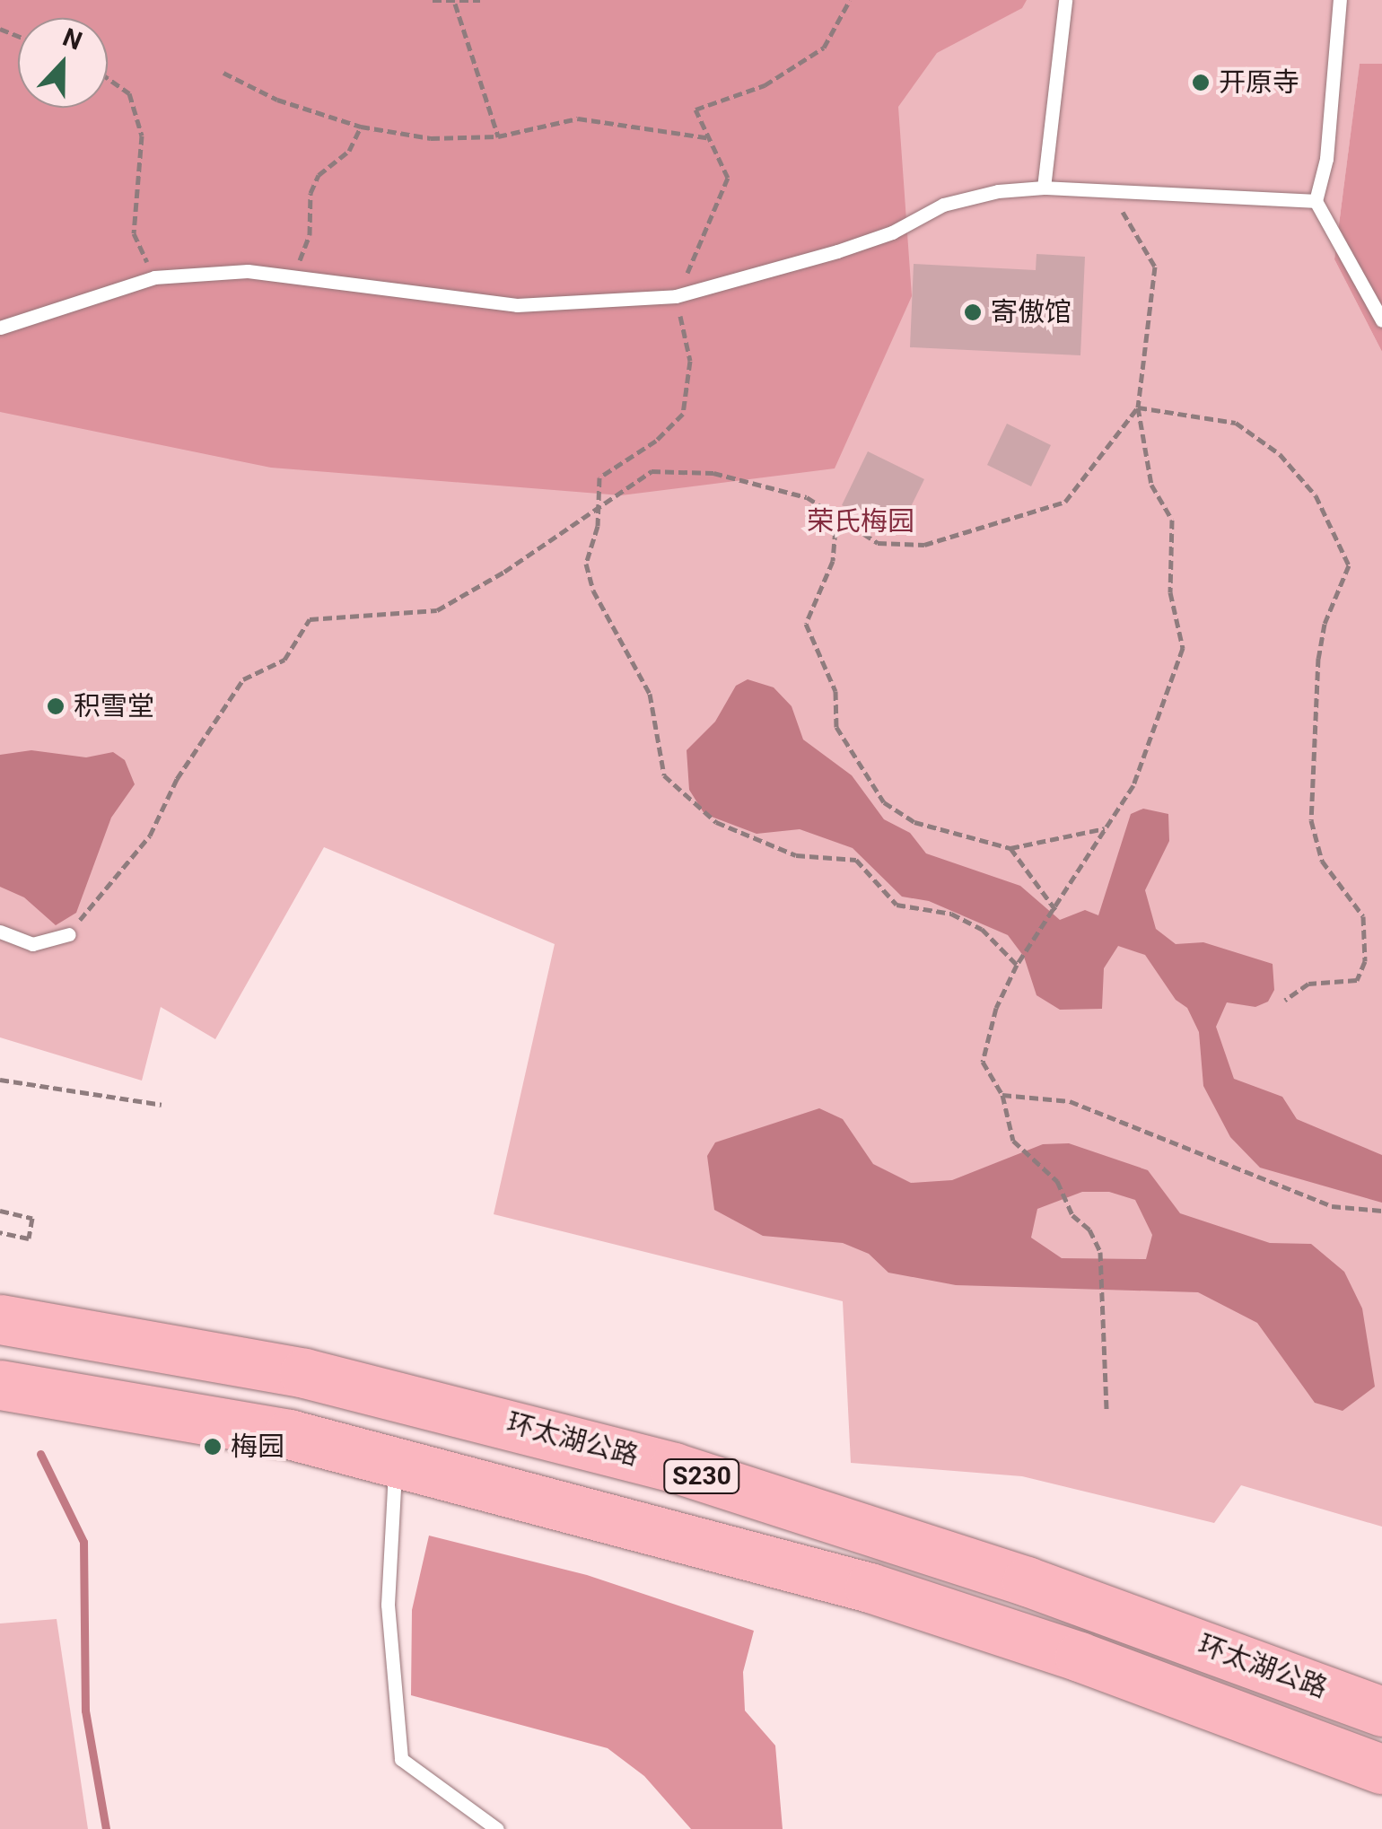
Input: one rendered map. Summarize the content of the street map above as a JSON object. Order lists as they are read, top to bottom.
{
  "streets": {
    "highway": ["环太湖公路", "S230"]
  },
  "parks": ["荣氏梅园"],
  "places": [
    "开原寺",
    "寄傲馆",
    "积雪堂",
    "梅园"
  ],
  "north": "top"
}
